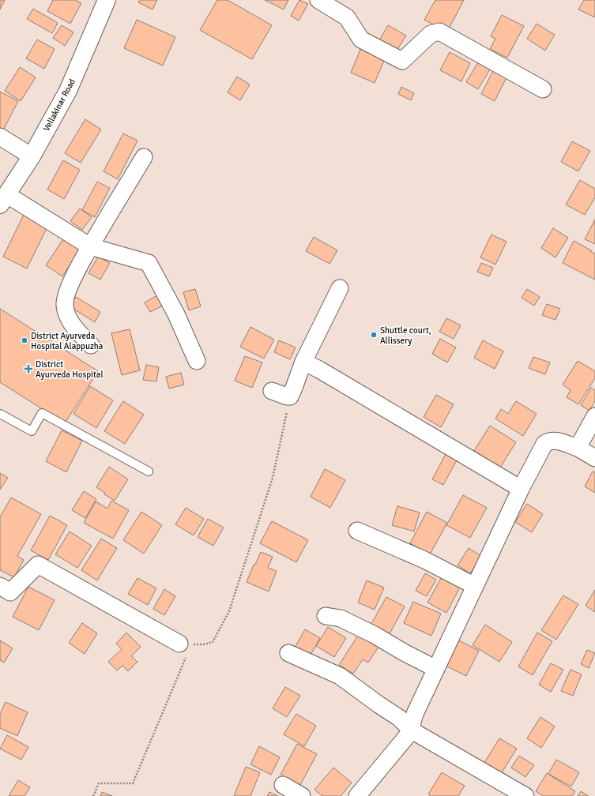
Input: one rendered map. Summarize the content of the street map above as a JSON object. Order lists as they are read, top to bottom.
{
  "streets": {
    "main road": ["Vellakinar Road"]
  },
  "places": {
    "other": ["Shuttle court, Allissery", "District Ayurveda Hospital Alappuzha"],
    "health": ["District Ayurveda Hospital"]
  }
}
